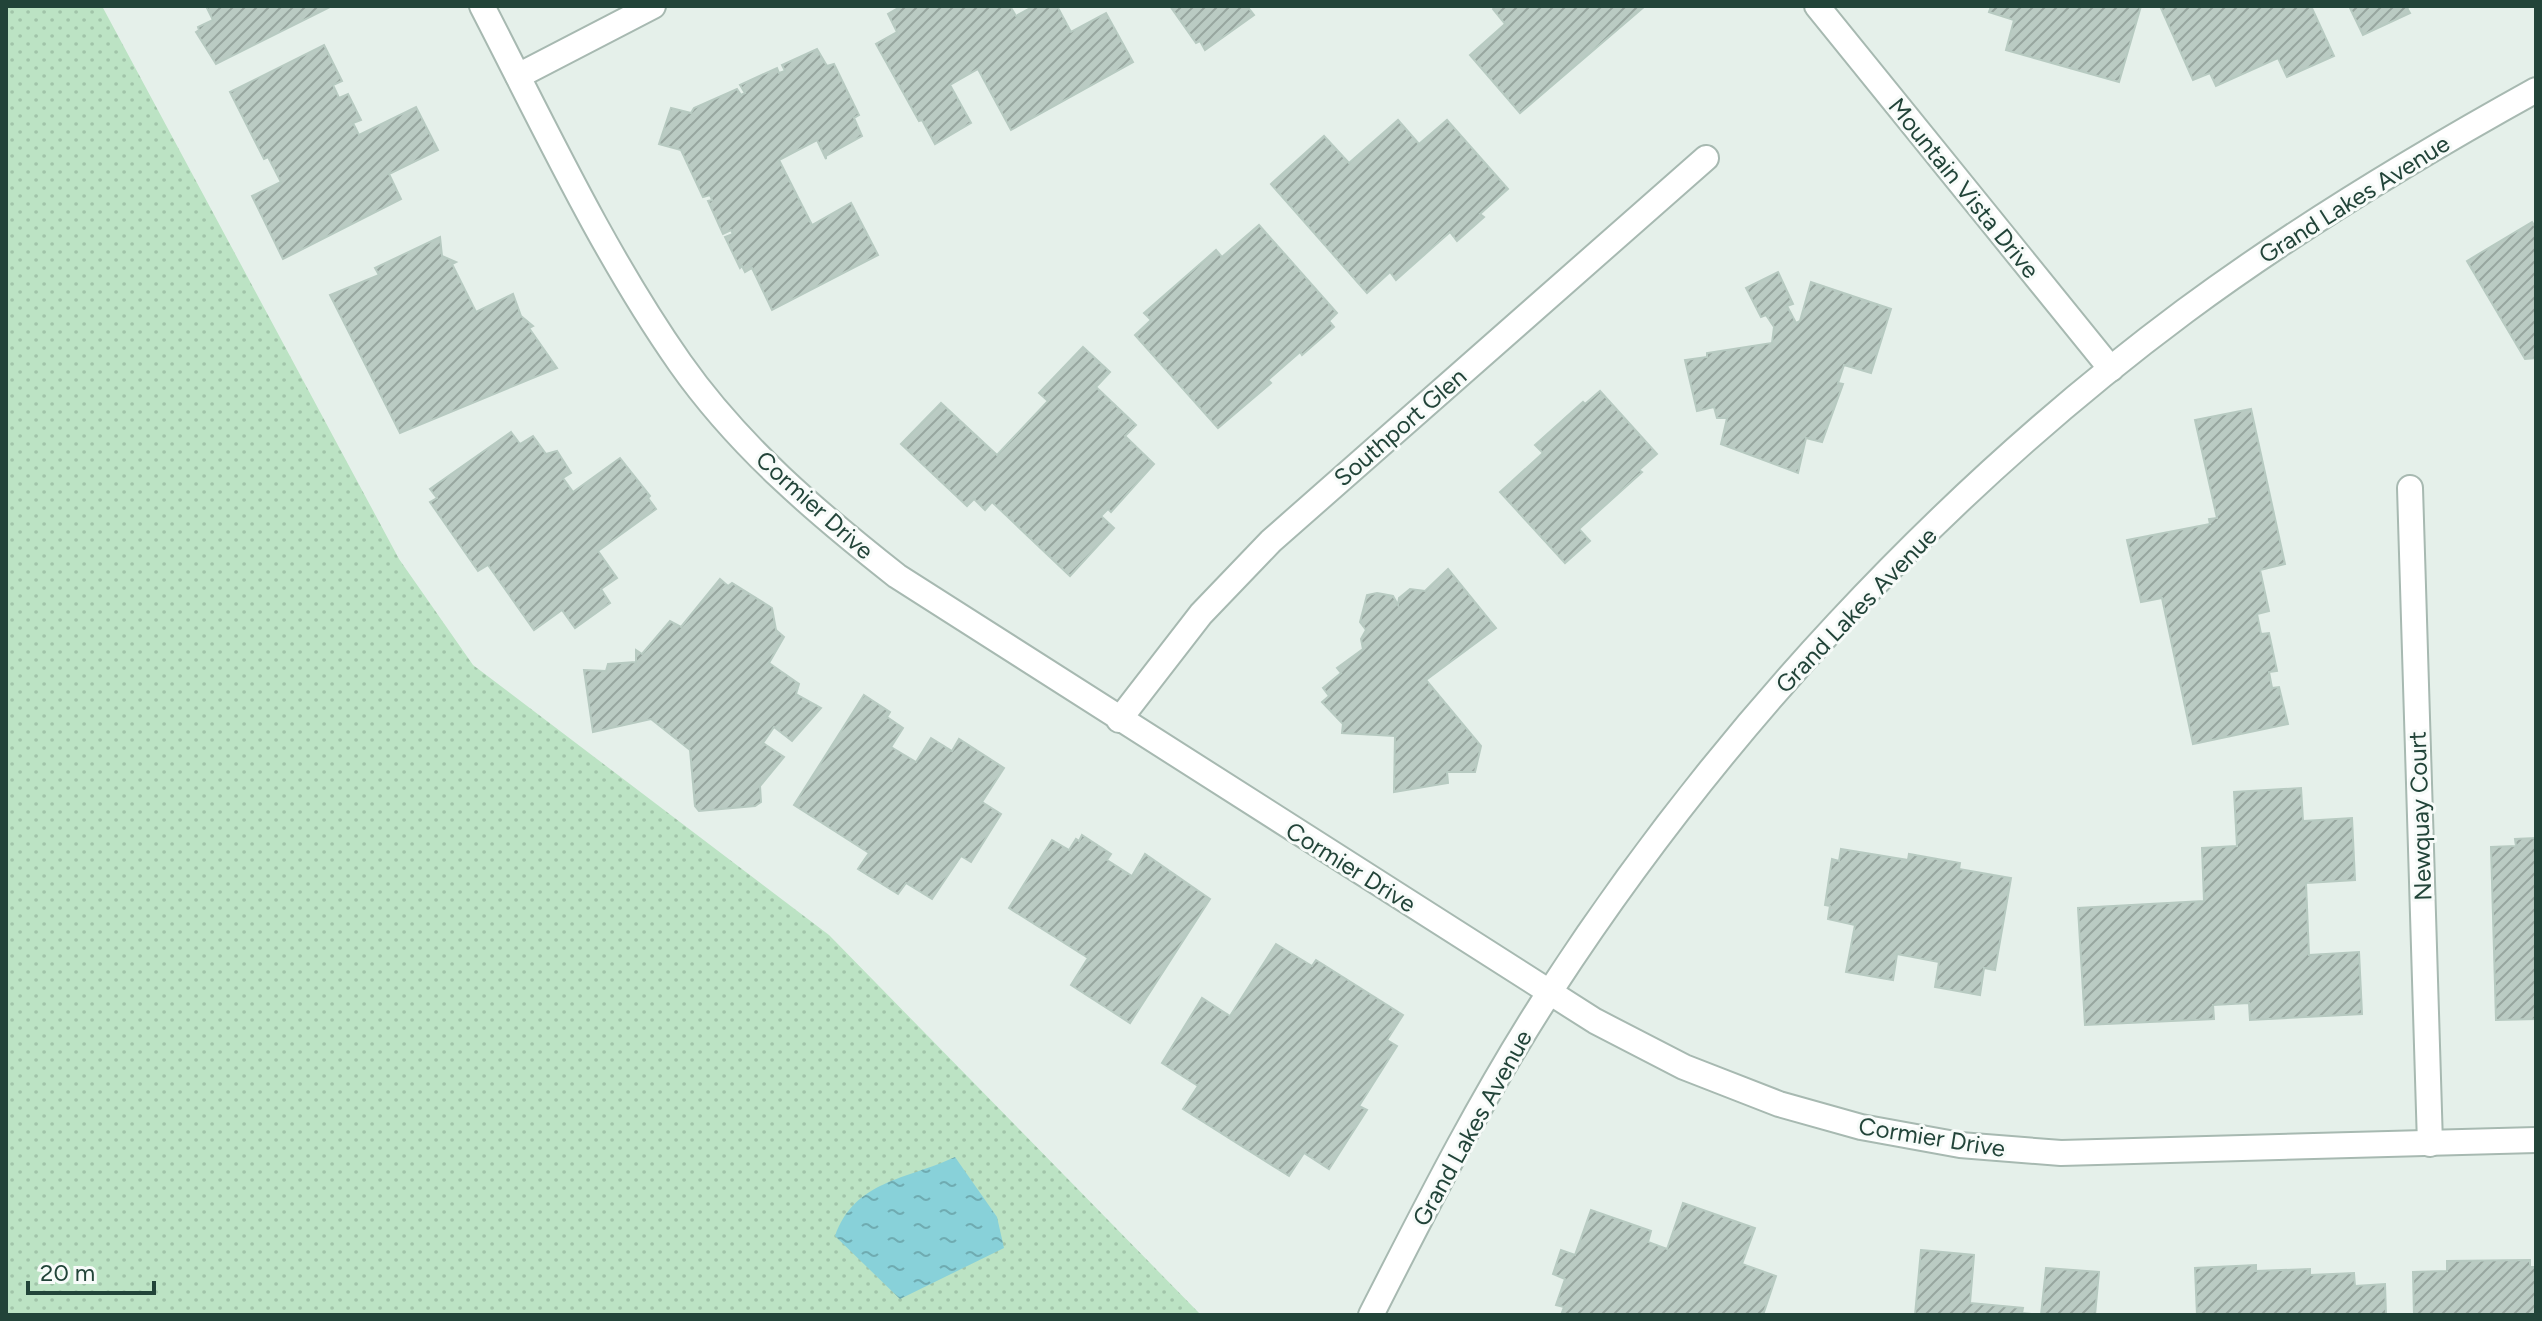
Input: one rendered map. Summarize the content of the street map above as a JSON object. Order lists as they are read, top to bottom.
{
  "streets": {
    "street": [
      "Mountain Vista Drive",
      "Grand Lakes Avenue",
      "Southport Glen",
      "Cormier Drive",
      "Newquay Court"
    ]
  },
  "crossings": [
    ["Mountain Vista Drive", "Grand Lakes Avenue"],
    ["Grand Lakes Avenue", "Cormier Drive"],
    ["Southport Glen", "Cormier Drive"],
    ["Cormier Drive", "Newquay Court"]
  ],
  "scale_bar": "20 m"
}
